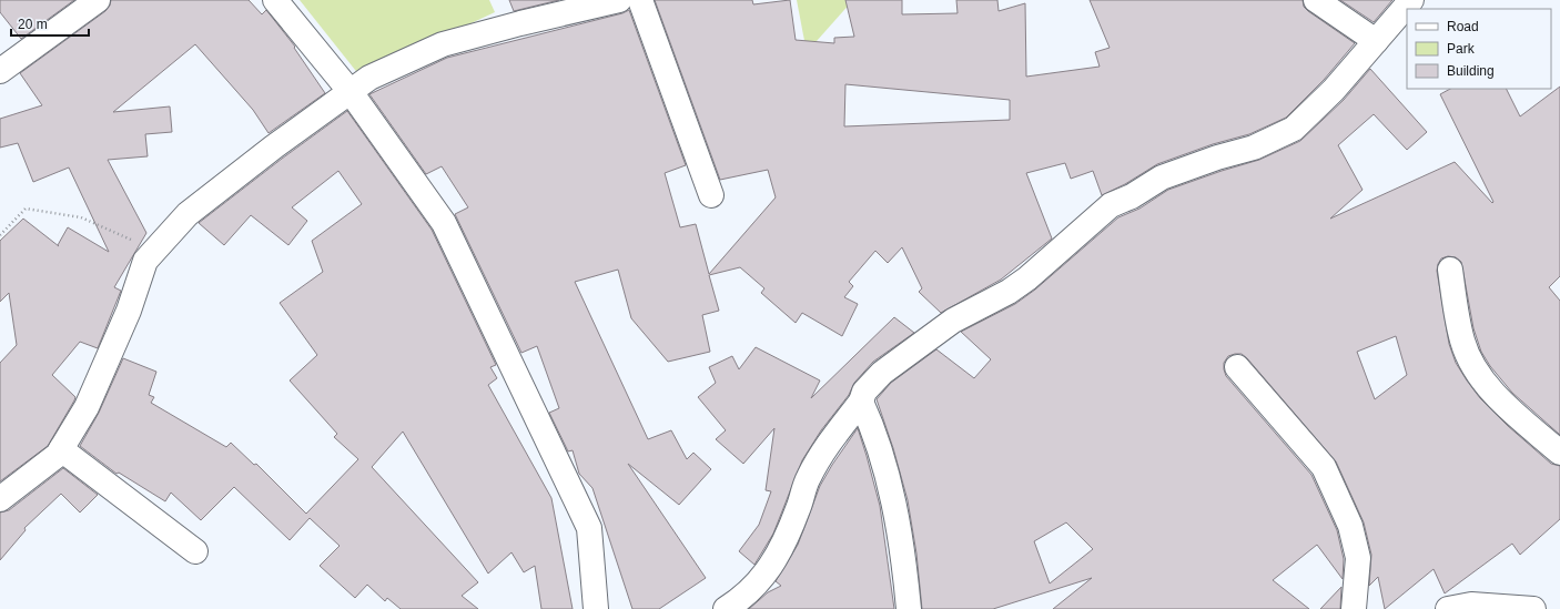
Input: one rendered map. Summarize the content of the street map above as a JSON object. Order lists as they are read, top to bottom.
{
  "legend": ["Road", "Park", "Building"],
  "scale_bar": "20 m"
}
